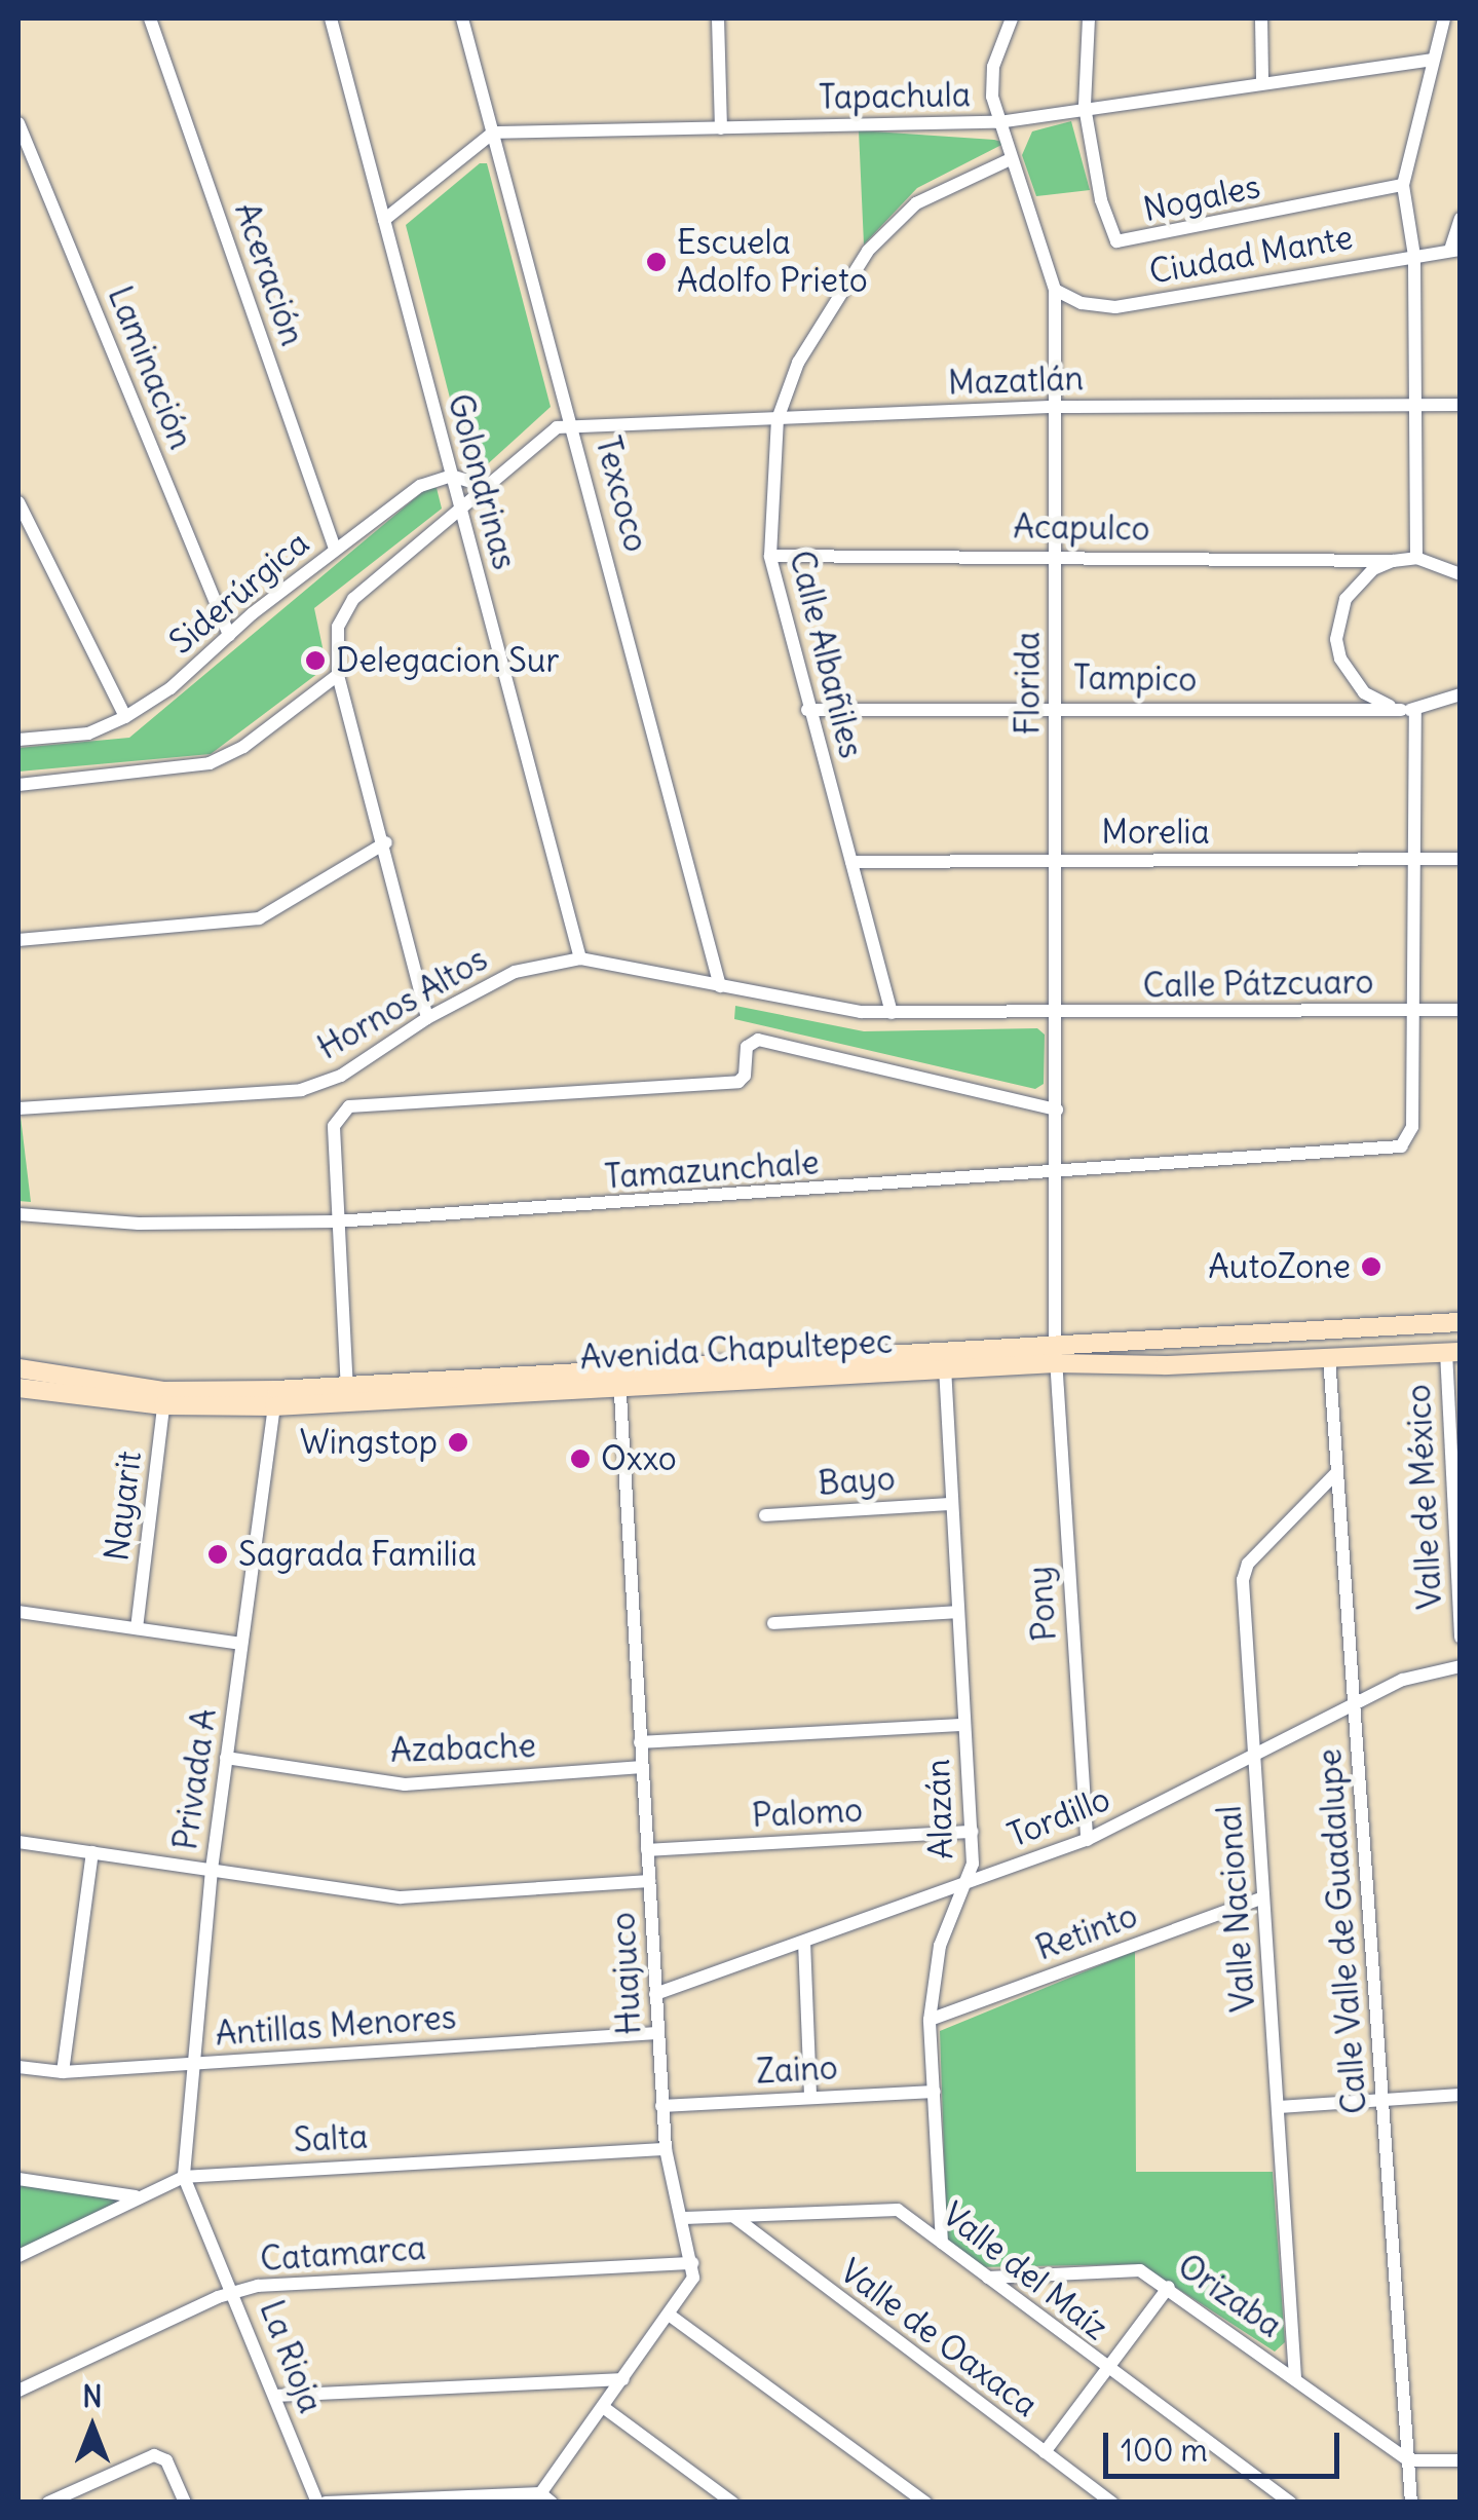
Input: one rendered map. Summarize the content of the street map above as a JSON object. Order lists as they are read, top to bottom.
{
  "streets": {
    "main road": ["Avenida Chapultepec"],
    "street": [
      "Tapachula",
      "Nogales",
      "Ciudad Mante",
      "Aceración",
      "Laminación",
      "Mazatlán",
      "Golondrinas",
      "Texcoco",
      "Acapulco",
      "Siderúrgica",
      "Calle Albañiles",
      "Tampico",
      "Florida",
      "Morelia",
      "Calle Pátzcuaro",
      "Hornos Altos",
      "Tamazunchale",
      "Bayo",
      "Valle de México",
      "Nayarit",
      "Pony",
      "Azabache",
      "Privada A",
      "Alazán",
      "Palomo",
      "Tordillo",
      "Valle Nacional",
      "Calle Valle de Guadalupe",
      "Retinto",
      "Huajuco",
      "Antillas Menores",
      "Zaino",
      "Salta",
      "Catamarca",
      "Valle del Maíz",
      "Orizaba",
      "Valle de Oaxaca",
      "La Rioja"
    ]
  },
  "crossings": [
    ["Tapachula", "Nogales"],
    ["Tapachula", "Texcoco"],
    ["Tapachula", "Florida"],
    ["Ciudad Mante", "Florida"],
    ["Aceración", "Siderúrgica"],
    ["Laminación", "Siderúrgica"],
    ["Mazatlán", "Texcoco"],
    ["Mazatlán", "Calle Albañiles"],
    ["Mazatlán", "Florida"],
    ["Golondrinas", "Siderúrgica"],
    ["Golondrinas", "Hornos Altos"],
    ["Texcoco", "Hornos Altos"],
    ["Acapulco", "Calle Albañiles"],
    ["Acapulco", "Florida"],
    ["Calle Albañiles", "Tampico"],
    ["Calle Albañiles", "Florida"],
    ["Calle Albañiles", "Morelia"],
    ["Calle Albañiles", "Hornos Altos"],
    ["Tampico", "Florida"],
    ["Florida", "Morelia"],
    ["Florida", "Calle Pátzcuaro"],
    ["Florida", "Hornos Altos"],
    ["Florida", "Tamazunchale"],
    ["Florida", "Avenida Chapultepec"],
    ["Florida", "Pony"],
    ["Calle Pátzcuaro", "Hornos Altos"],
    ["Calle Pátzcuaro", "Tamazunchale"],
    ["Hornos Altos", "Tamazunchale"],
    ["Avenida Chapultepec", "Valle de México"],
    ["Avenida Chapultepec", "Nayarit"],
    ["Avenida Chapultepec", "Pony"],
    ["Avenida Chapultepec", "Privada A"],
    ["Avenida Chapultepec", "Alazán"],
    ["Avenida Chapultepec", "Calle Valle de Guadalupe"],
    ["Avenida Chapultepec", "Huajuco"],
    ["Bayo", "Alazán"],
    ["Pony", "Tordillo"],
    ["Azabache", "Privada A"],
    ["Azabache", "Huajuco"],
    ["Privada A", "Antillas Menores"],
    ["Privada A", "Salta"],
    ["Privada A", "La Rioja"],
    ["Alazán", "Palomo"],
    ["Alazán", "Tordillo"],
    ["Alazán", "Retinto"],
    ["Alazán", "Zaino"],
    ["Alazán", "Valle del Maíz"],
    ["Palomo", "Huajuco"],
    ["Tordillo", "Valle Nacional"],
    ["Tordillo", "Calle Valle de Guadalupe"],
    ["Tordillo", "Huajuco"],
    ["Valle Nacional", "Calle Valle de Guadalupe"],
    ["Valle Nacional", "Retinto"],
    ["Valle Nacional", "Orizaba"],
    ["Calle Valle de Guadalupe", "Orizaba"],
    ["Huajuco", "Antillas Menores"],
    ["Huajuco", "Zaino"],
    ["Huajuco", "Salta"],
    ["Huajuco", "Catamarca"],
    ["Huajuco", "Valle del Maíz"],
    ["Salta", "La Rioja"],
    ["Catamarca", "La Rioja"],
    ["Valle del Maíz", "Orizaba"],
    ["Valle del Maíz", "Valle de Oaxaca"]
  ],
  "places": [
    "Escuela Adolfo Prieto",
    "Delegacion Sur",
    "AutoZone",
    "Wingstop",
    "Oxxo",
    "Sagrada Familia"
  ],
  "scale_bar": "100 m",
  "north": "top"
}
